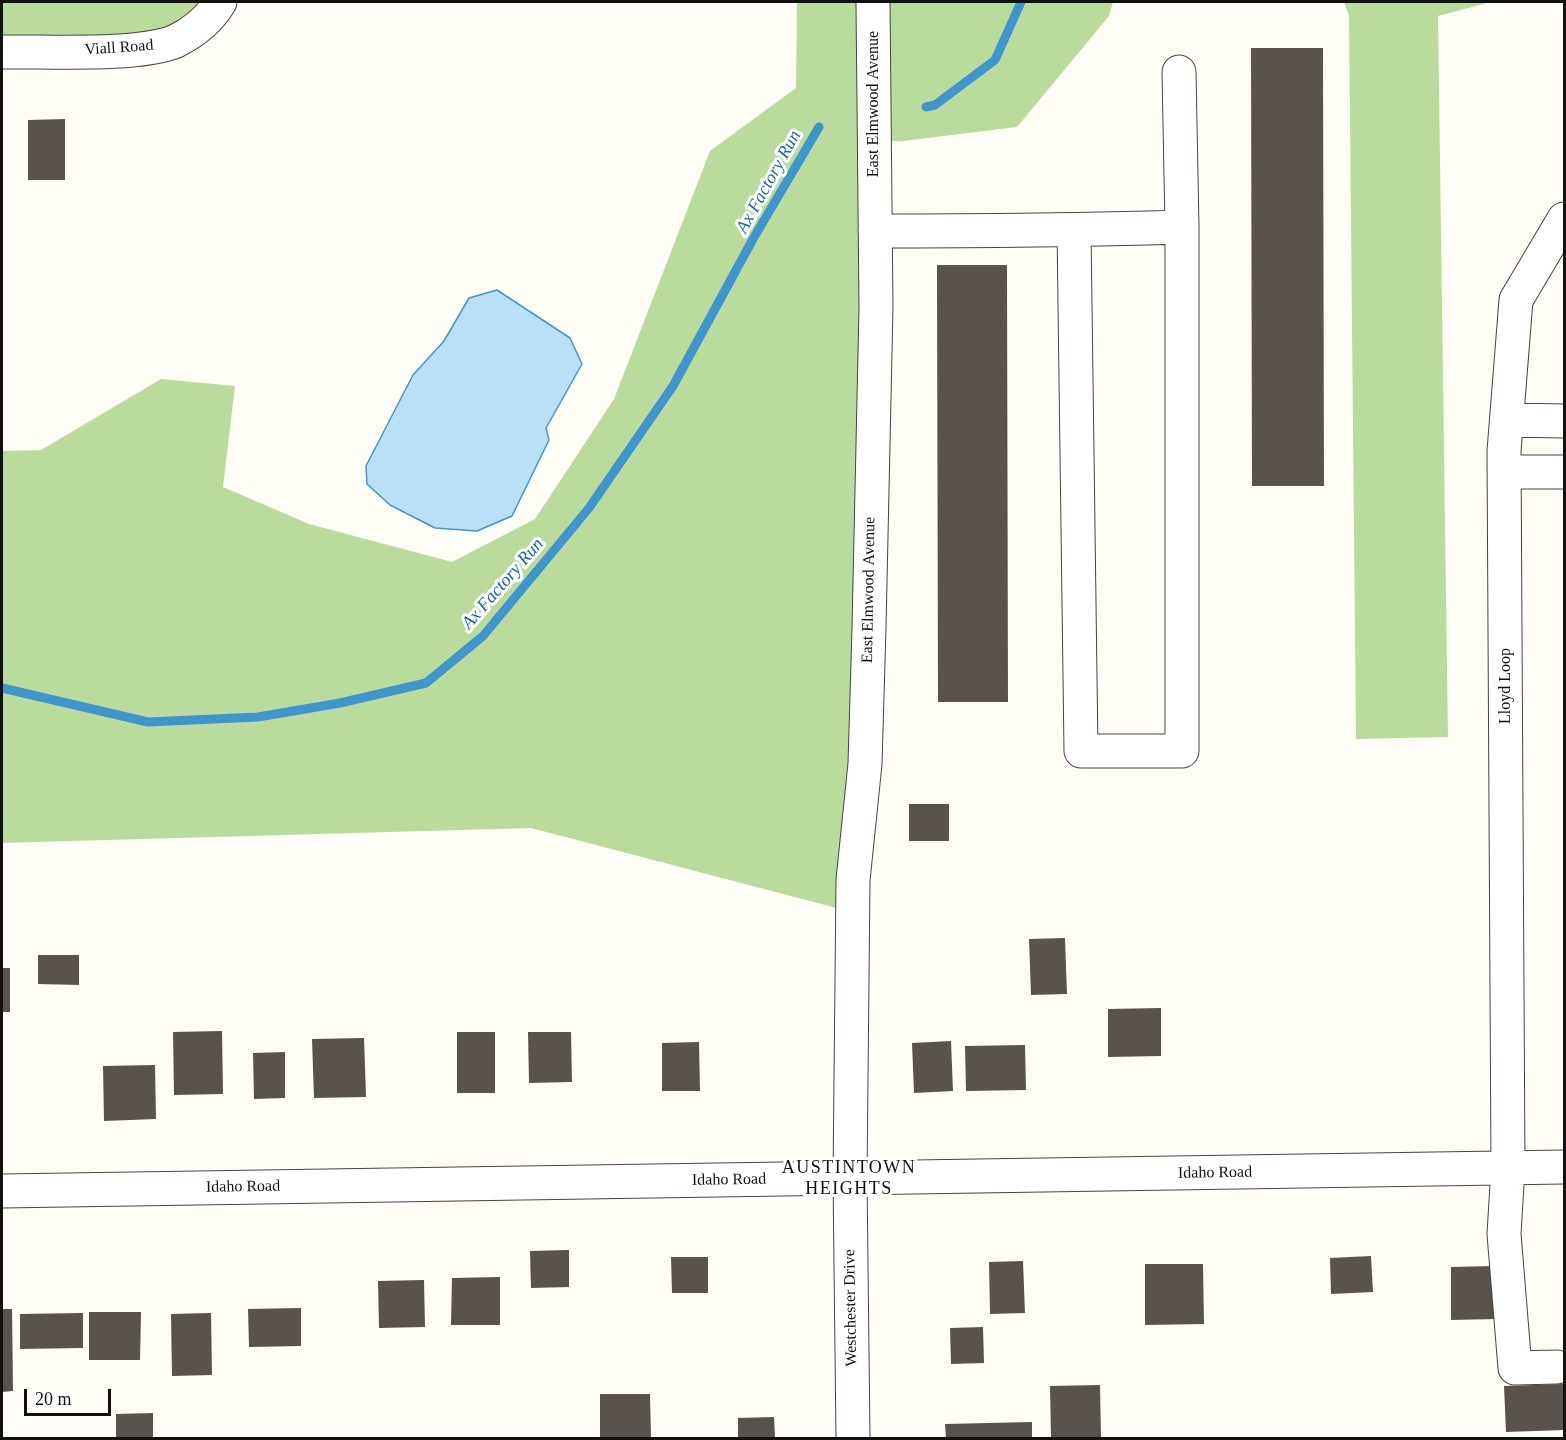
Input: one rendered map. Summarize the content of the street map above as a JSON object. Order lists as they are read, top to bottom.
{
  "streets": {
    "street": [
      "Viall Road",
      "East Elmwood Avenue",
      "Lloyd Loop",
      "Idaho Road",
      "Westchester Drive"
    ]
  },
  "crossings": [
    ["East Elmwood Avenue", "Idaho Road"],
    ["East Elmwood Avenue", "Westchester Drive"],
    ["Lloyd Loop", "Idaho Road"],
    ["Idaho Road", "Westchester Drive"]
  ],
  "districts": ["AUSTINTOWN HEIGHTS"],
  "water": ["Ax Factory Run"],
  "scale_bar": "20 m"
}
